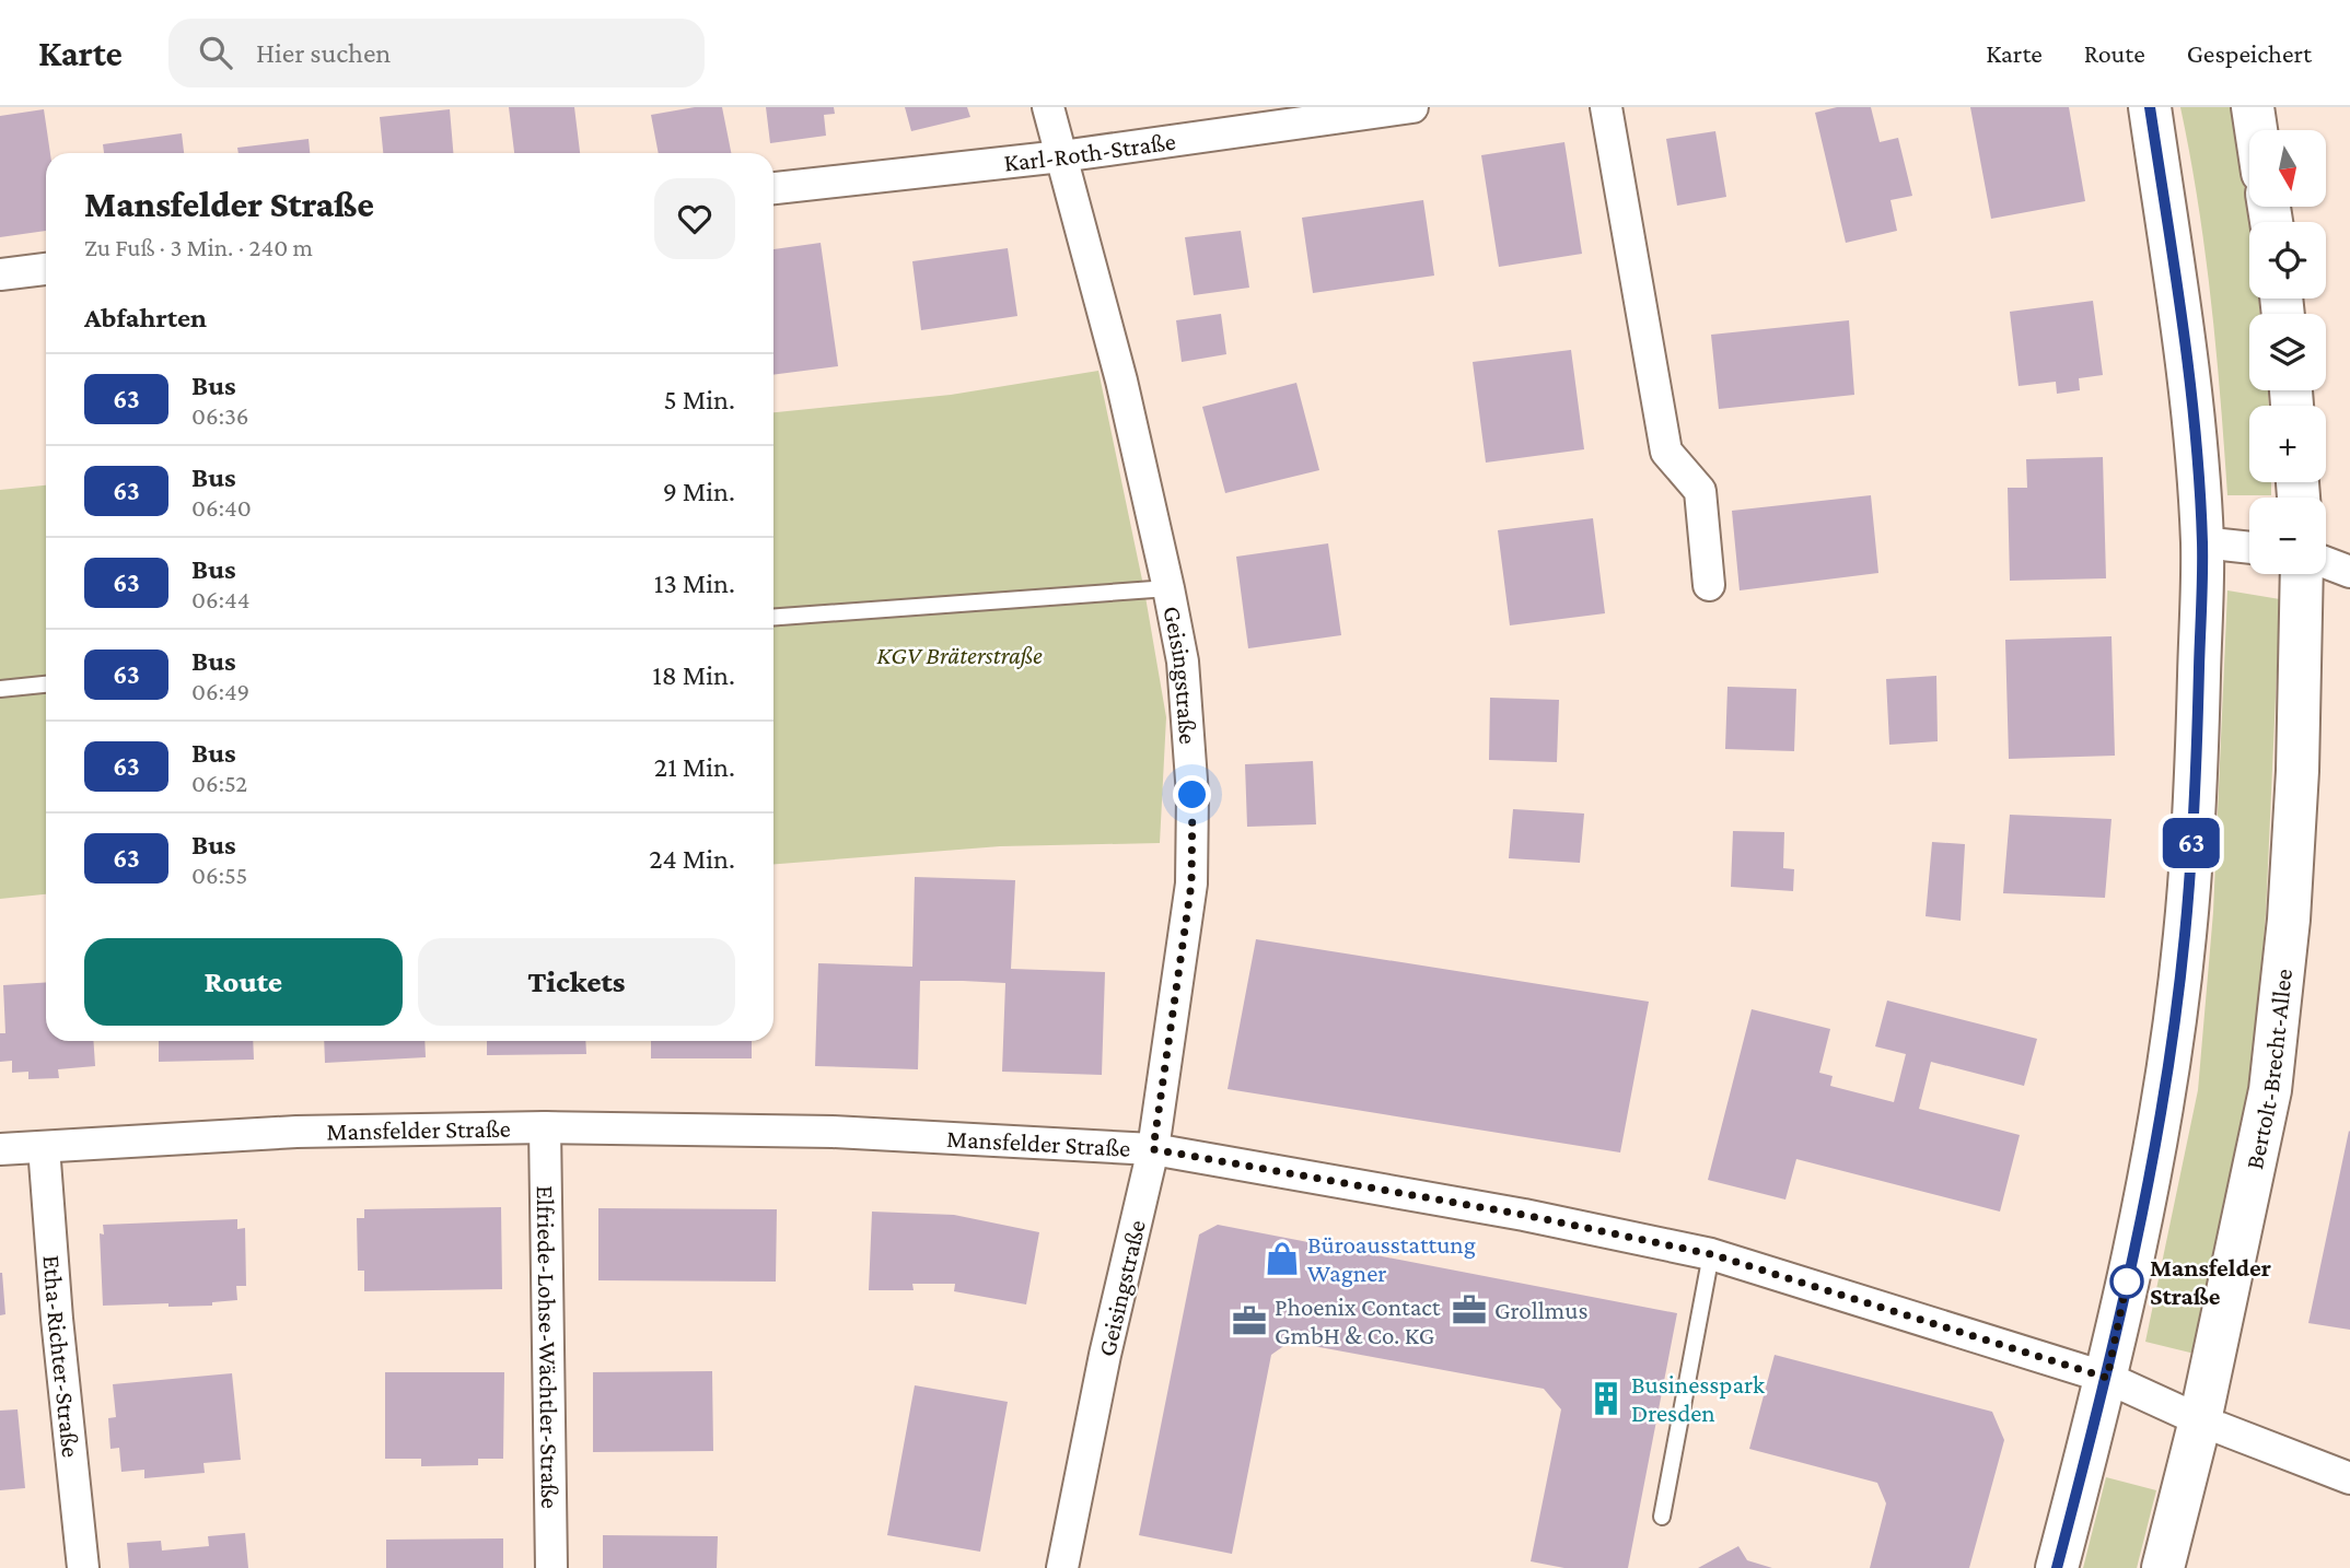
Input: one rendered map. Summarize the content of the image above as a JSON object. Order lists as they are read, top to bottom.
{
  "streets": {
    "street": [
      "Karl-Roth-Straße",
      "Geisingstraße",
      "Bertolt-Brecht-Allee",
      "Mansfelder Straße",
      "Elfriede-Lohse-Wächtler-Straße",
      "Etha-Richter-Straße"
    ]
  },
  "crossings": [
    ["Karl-Roth-Straße", "Geisingstraße"],
    ["Geisingstraße", "Mansfelder Straße"],
    ["Bertolt-Brecht-Allee", "Mansfelder Straße"],
    ["Mansfelder Straße", "Elfriede-Lohse-Wächtler-Straße"],
    ["Mansfelder Straße", "Etha-Richter-Straße"]
  ],
  "parks": ["KGV Bräterstraße"],
  "places": {
    "shop": ["Büroausstattung Wagner"],
    "other": ["Mansfelder Straße"],
    "office": ["Grollmus", "Phoenix Contact GmbH & Co. KG"],
    "building": ["Businesspark Dresden"]
  },
  "lines": ["bus line 63"],
  "north": "bottom",
  "page": {
    "header": "Karte",
    "search": "Hier suchen",
    "nav": ["Karte", "Route", "Gespeichert"],
    "on_map": "63",
    "map_buttons": ["+", "−"],
    "heading": [
      ["Mansfelder Straße", "Zu Fuß · 3 Min. · 240 m"],
      "Abfahrten"
    ],
    "list": [
      {
        "mark": "63",
        "name": "Bus",
        "note": "06:36",
        "value": "5 Min."
      },
      {
        "mark": "63",
        "name": "Bus",
        "note": "06:40",
        "value": "9 Min."
      },
      {
        "mark": "63",
        "name": "Bus",
        "note": "06:44",
        "value": "13 Min."
      },
      {
        "mark": "63",
        "name": "Bus",
        "note": "06:49",
        "value": "18 Min."
      },
      {
        "mark": "63",
        "name": "Bus",
        "note": "06:52",
        "value": "21 Min."
      },
      {
        "mark": "63",
        "name": "Bus",
        "note": "06:55",
        "value": "24 Min."
      }
    ],
    "buttons": ["Route", "Tickets"]
  }
}
